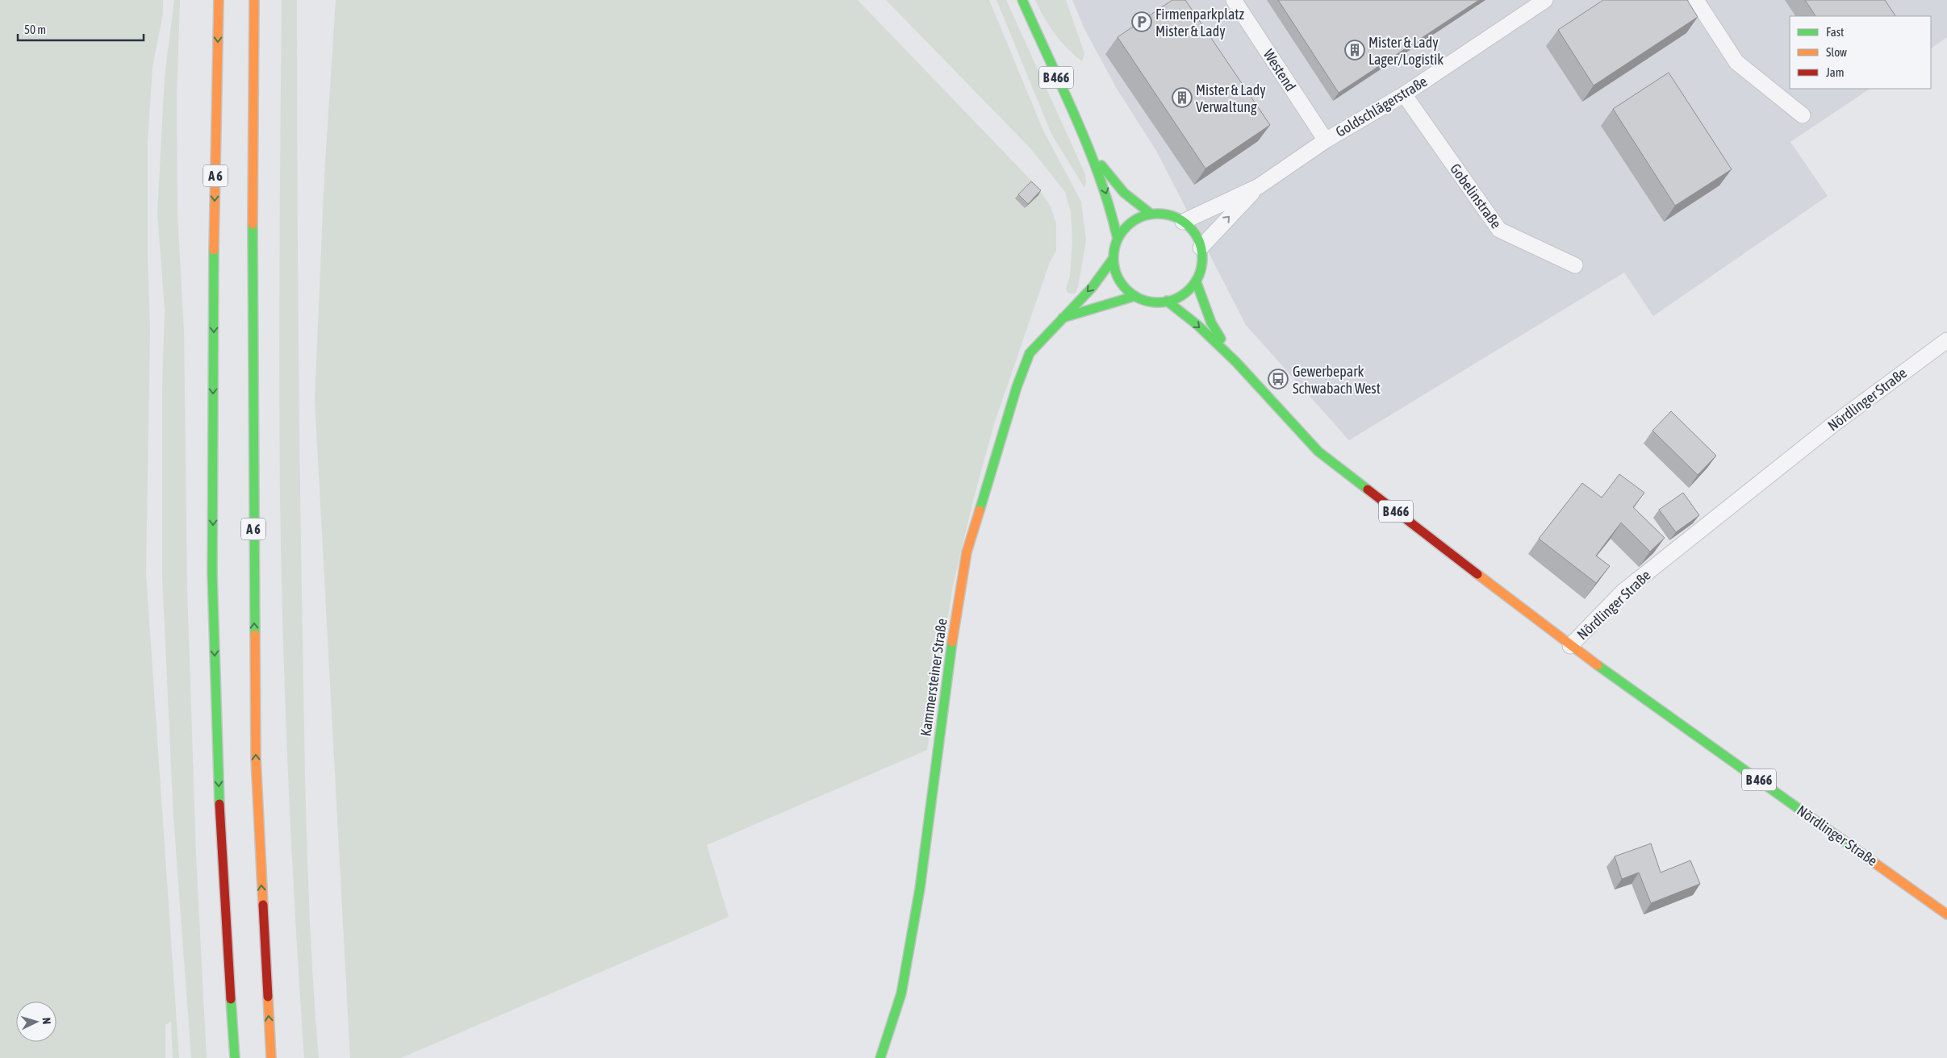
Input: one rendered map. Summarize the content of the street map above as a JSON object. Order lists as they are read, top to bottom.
{
  "streets": {
    "main road": [
      "B 466",
      "A 6",
      "Nördlinger Straße",
      "Kammersteiner Straße"
    ],
    "street": ["Westend", "Goldschlägerstraße", "Gobelinstraße"]
  },
  "crossings": [
    ["Westend", "Goldschlägerstraße"],
    ["B 466", "Goldschlägerstraße"],
    ["B 466", "Nördlinger Straße"],
    ["B 466", "Kammersteiner Straße"],
    ["Goldschlägerstraße", "Gobelinstraße"],
    ["Goldschlägerstraße", "Kammersteiner Straße"]
  ],
  "places": {
    "parking": ["Firmenparkplatz Mister & Lady"],
    "building": ["Mister & Lady Lager/Logistik", "Mister & Lady Verwaltung"],
    "bus stop": ["Gewerbepark Schwabach West"]
  },
  "legend": ["Fast", "Slow", "Jam"],
  "scale_bar": "50 m",
  "north": "right"
}
